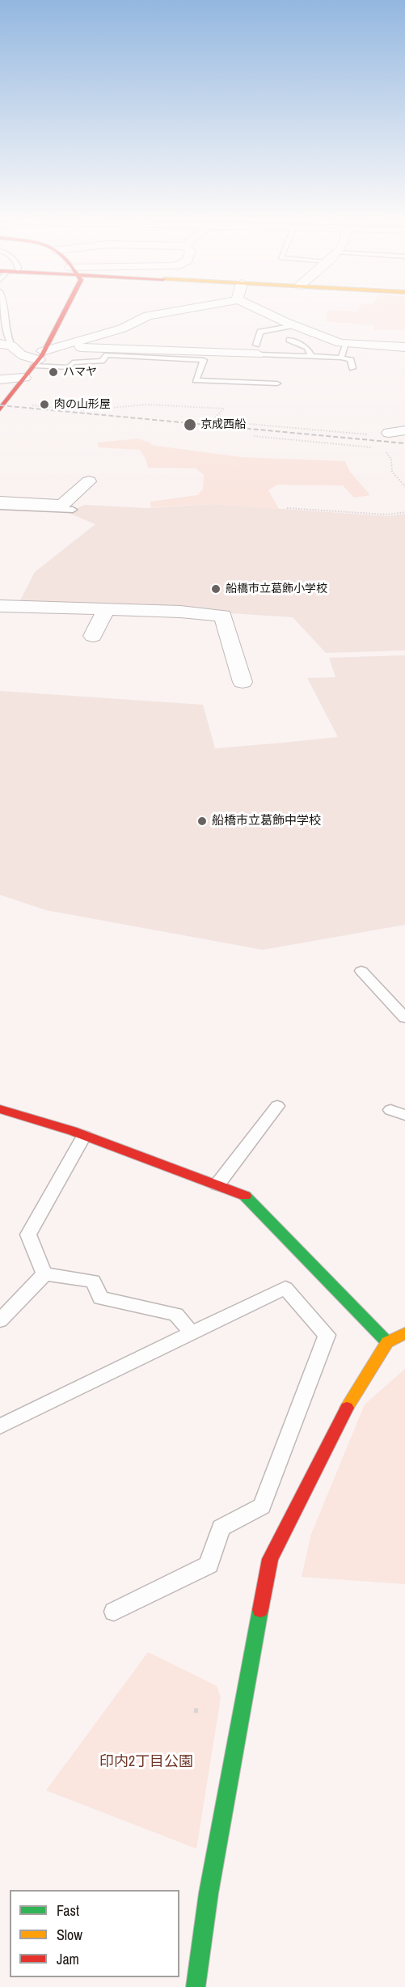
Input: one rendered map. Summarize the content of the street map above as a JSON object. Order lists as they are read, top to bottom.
{
  "parks": ["印内2丁目公園"],
  "places": [
    "ハマヤ",
    "肉の山形屋",
    "京成西船",
    "船橋市立葛飾小学校",
    "船橋市立葛飾中学校"
  ],
  "legend": ["Fast", "Slow", "Jam"]
}
